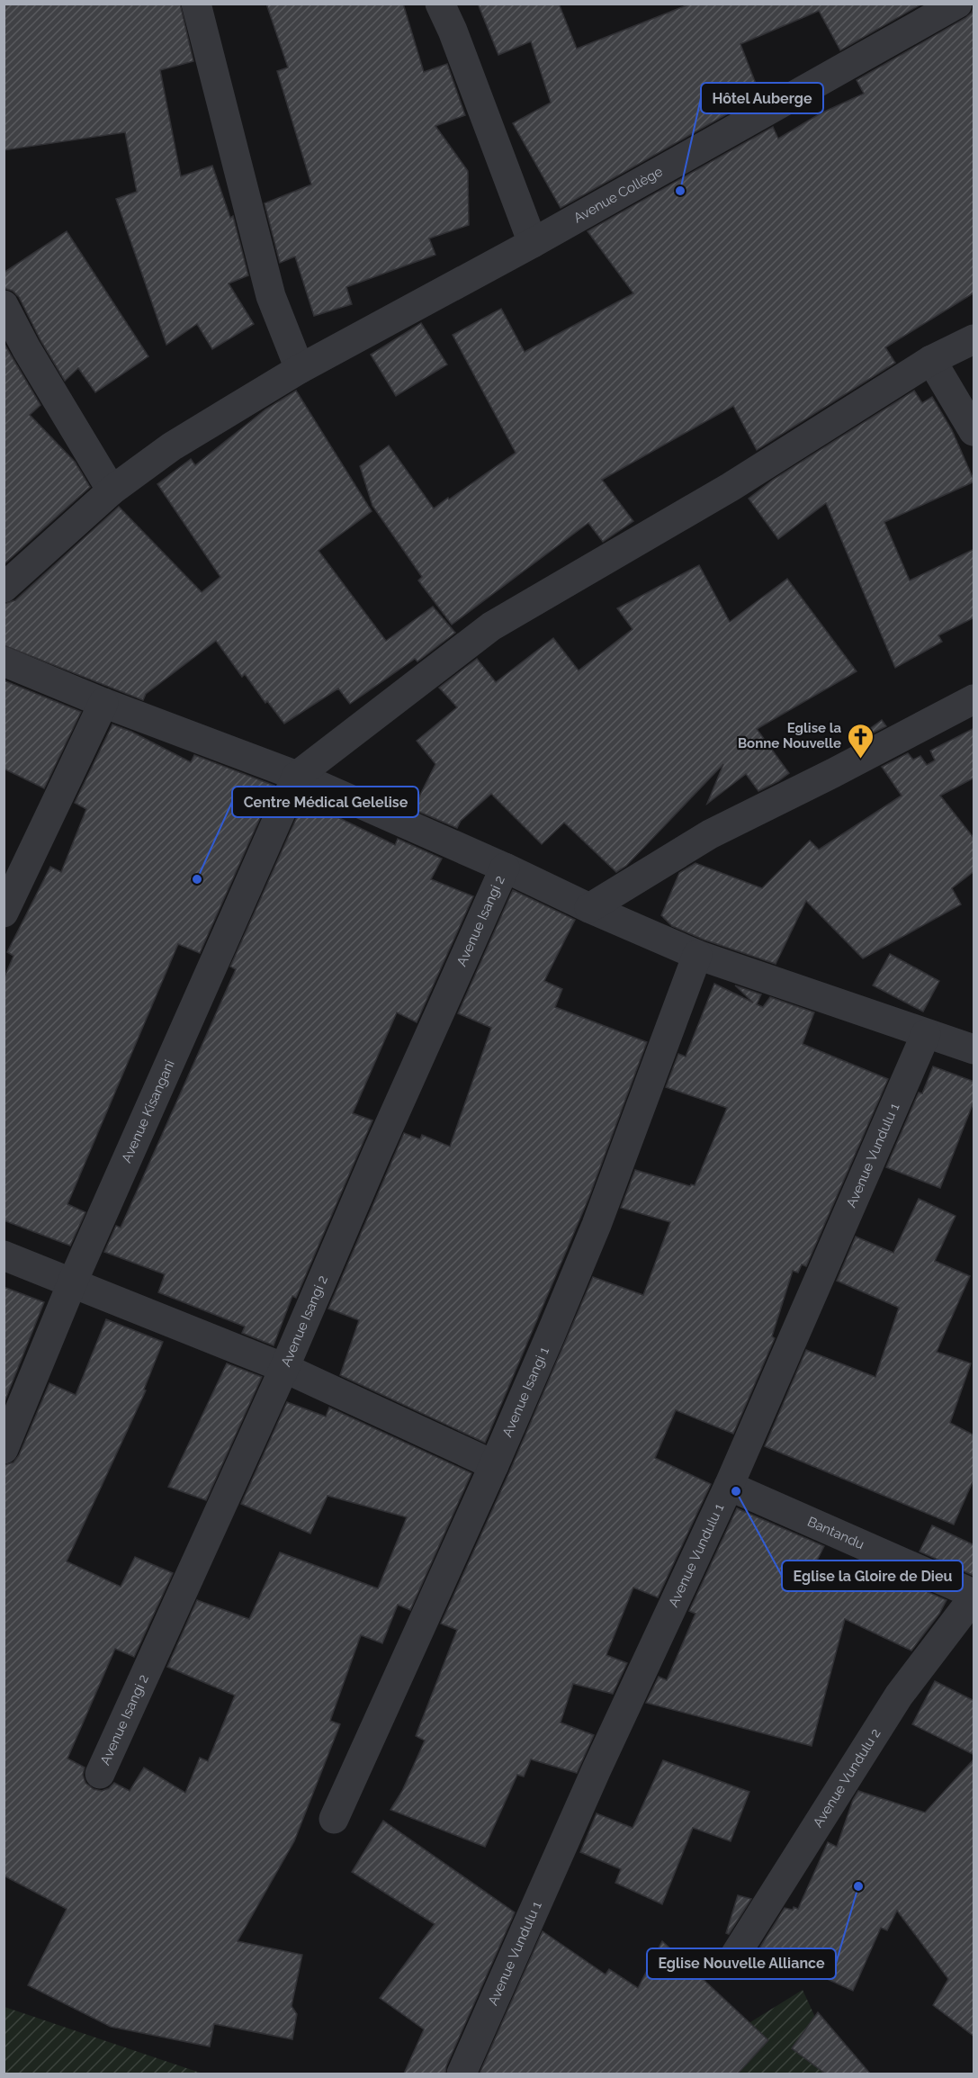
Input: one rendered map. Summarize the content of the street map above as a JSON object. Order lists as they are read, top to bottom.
{
  "streets": {
    "street": [
      "Avenue Collège",
      "Avenue Isangi 2",
      "Avenue Kisangani",
      "Avenue Vundulu 1",
      "Avenue Isangi 1",
      "Bantandu",
      "Avenue Vundulu 2"
    ]
  },
  "crossings": [
    ["Avenue Vundulu 1", "Bantandu"],
    ["Bantandu", "Avenue Vundulu 2"]
  ],
  "places": {
    "other": [
      "Hôtel Auberge",
      "Centre Médical Gelelise",
      "Eglise la Gloire de Dieu",
      "Eglise Nouvelle Alliance"
    ],
    "church": ["Eglise la Bonne Nouvelle"]
  }
}
